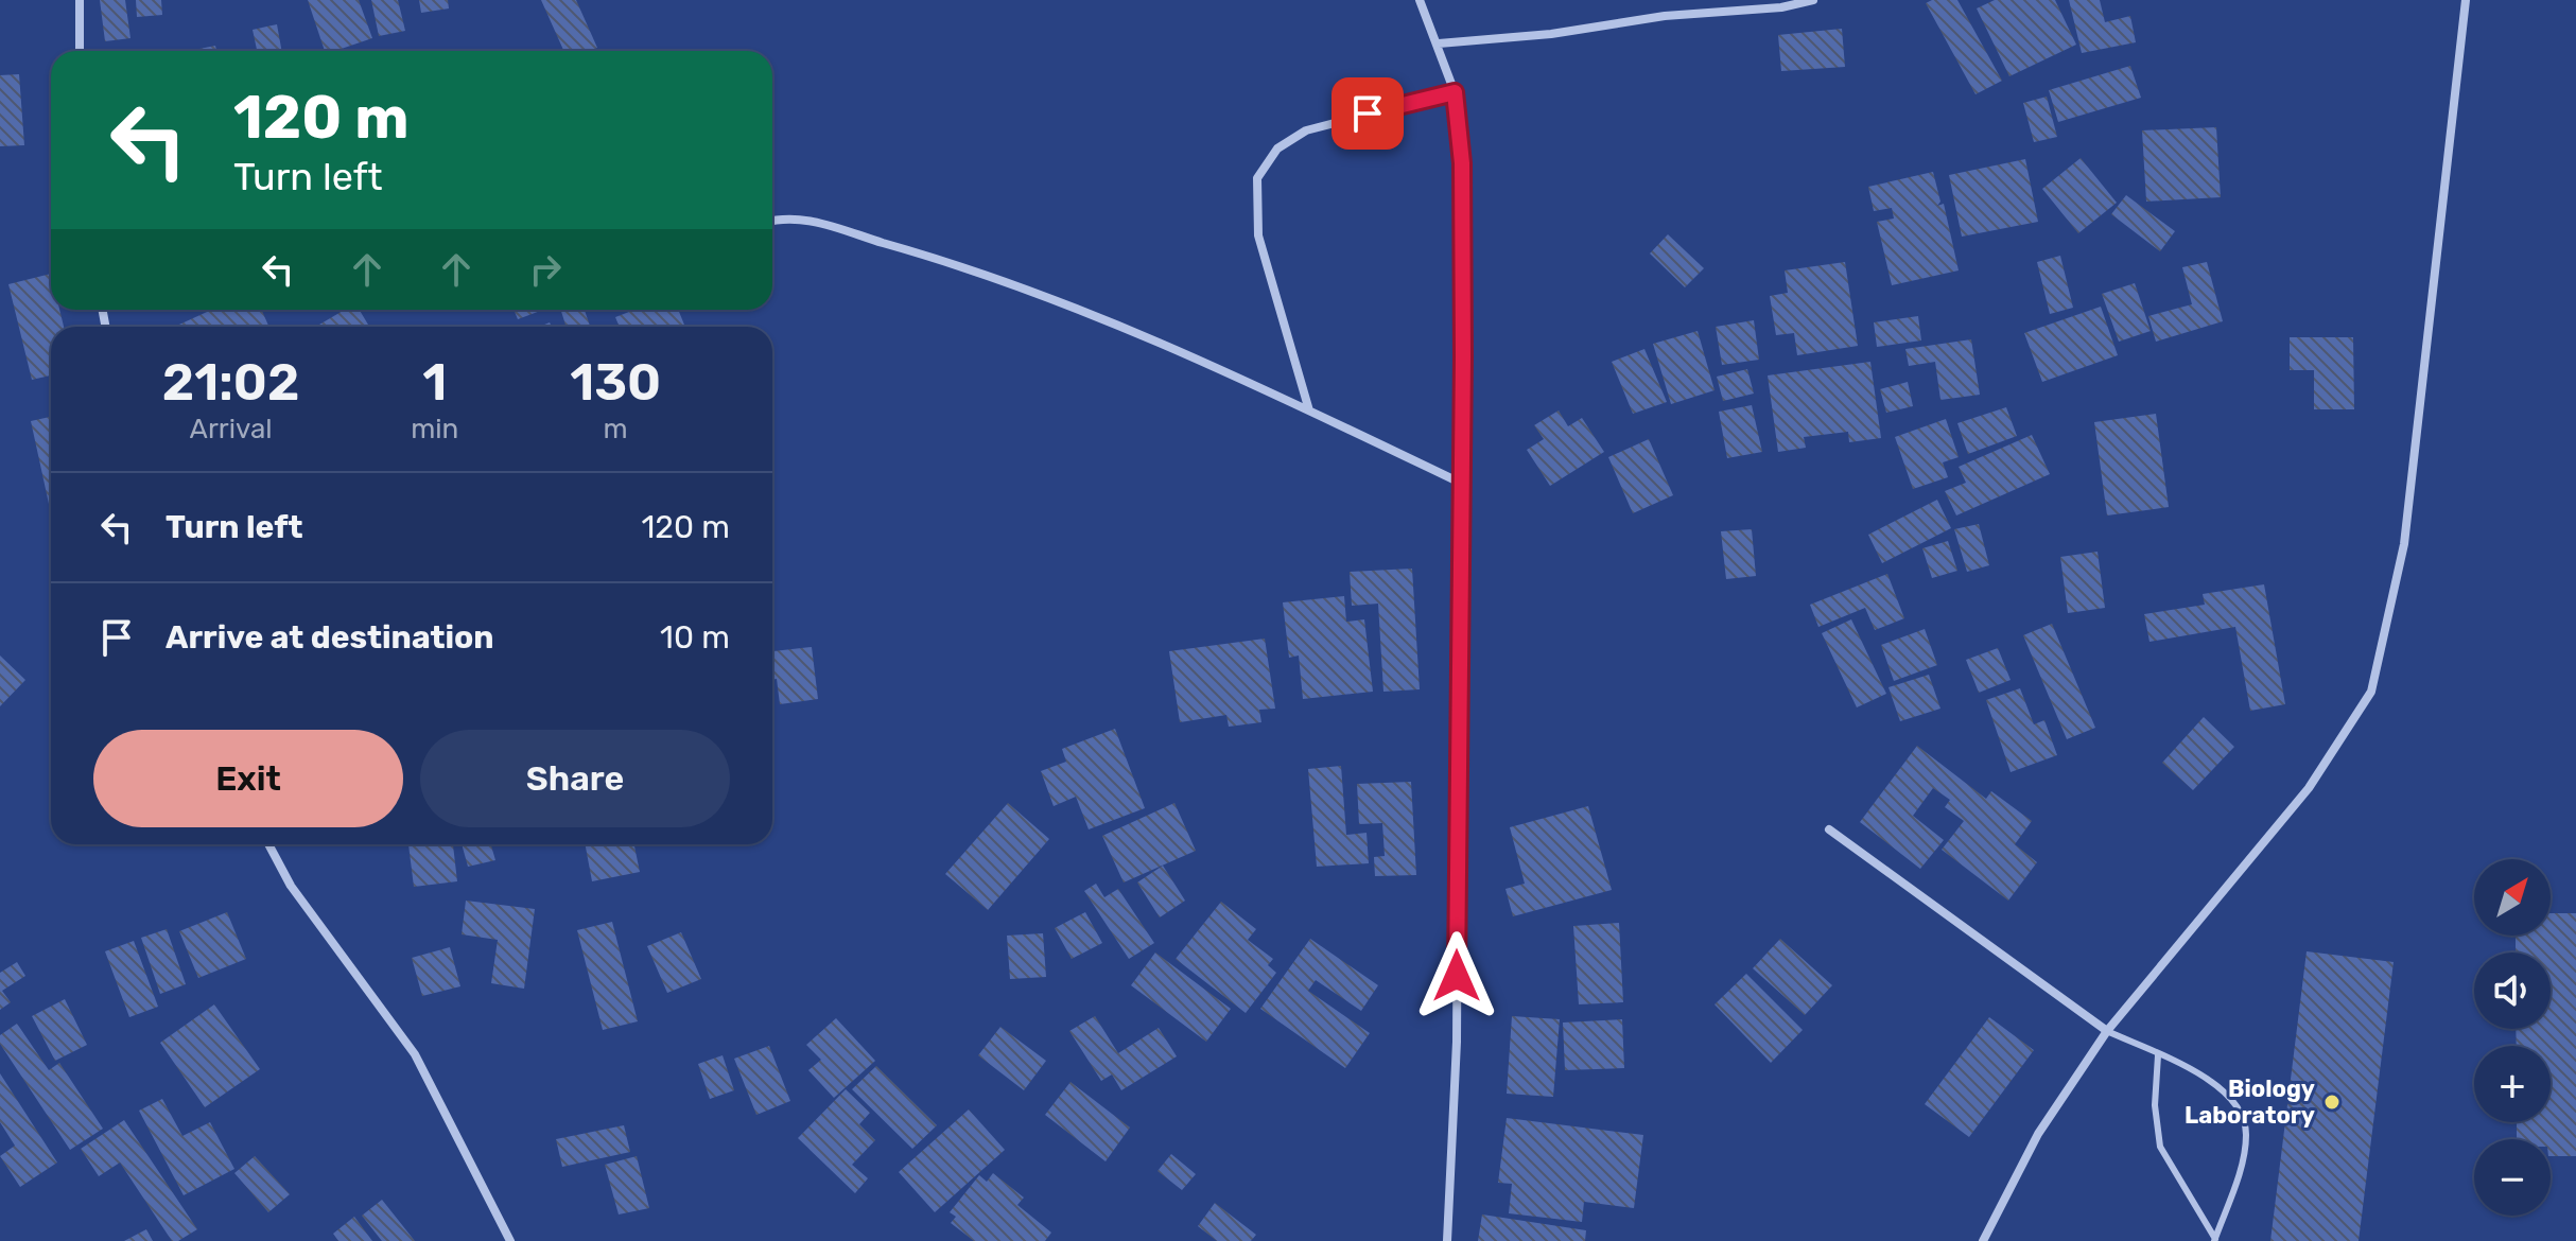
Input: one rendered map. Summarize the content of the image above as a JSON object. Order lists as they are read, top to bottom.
{
  "places": ["Biology Laboratory"],
  "north": "top right",
  "page": {
    "turn": ["120 m", "Turn left"],
    "eta": [
      "21:02",
      "Arrival",
      "1",
      "min",
      "130",
      "m"
    ],
    "list": [
      {
        "name": "Turn left",
        "value": "120 m"
      },
      {
        "name": "Arrive at destination",
        "value": "10 m"
      }
    ],
    "buttons": ["Exit", "Share"],
    "map_buttons": ["+", "−"]
  }
}
